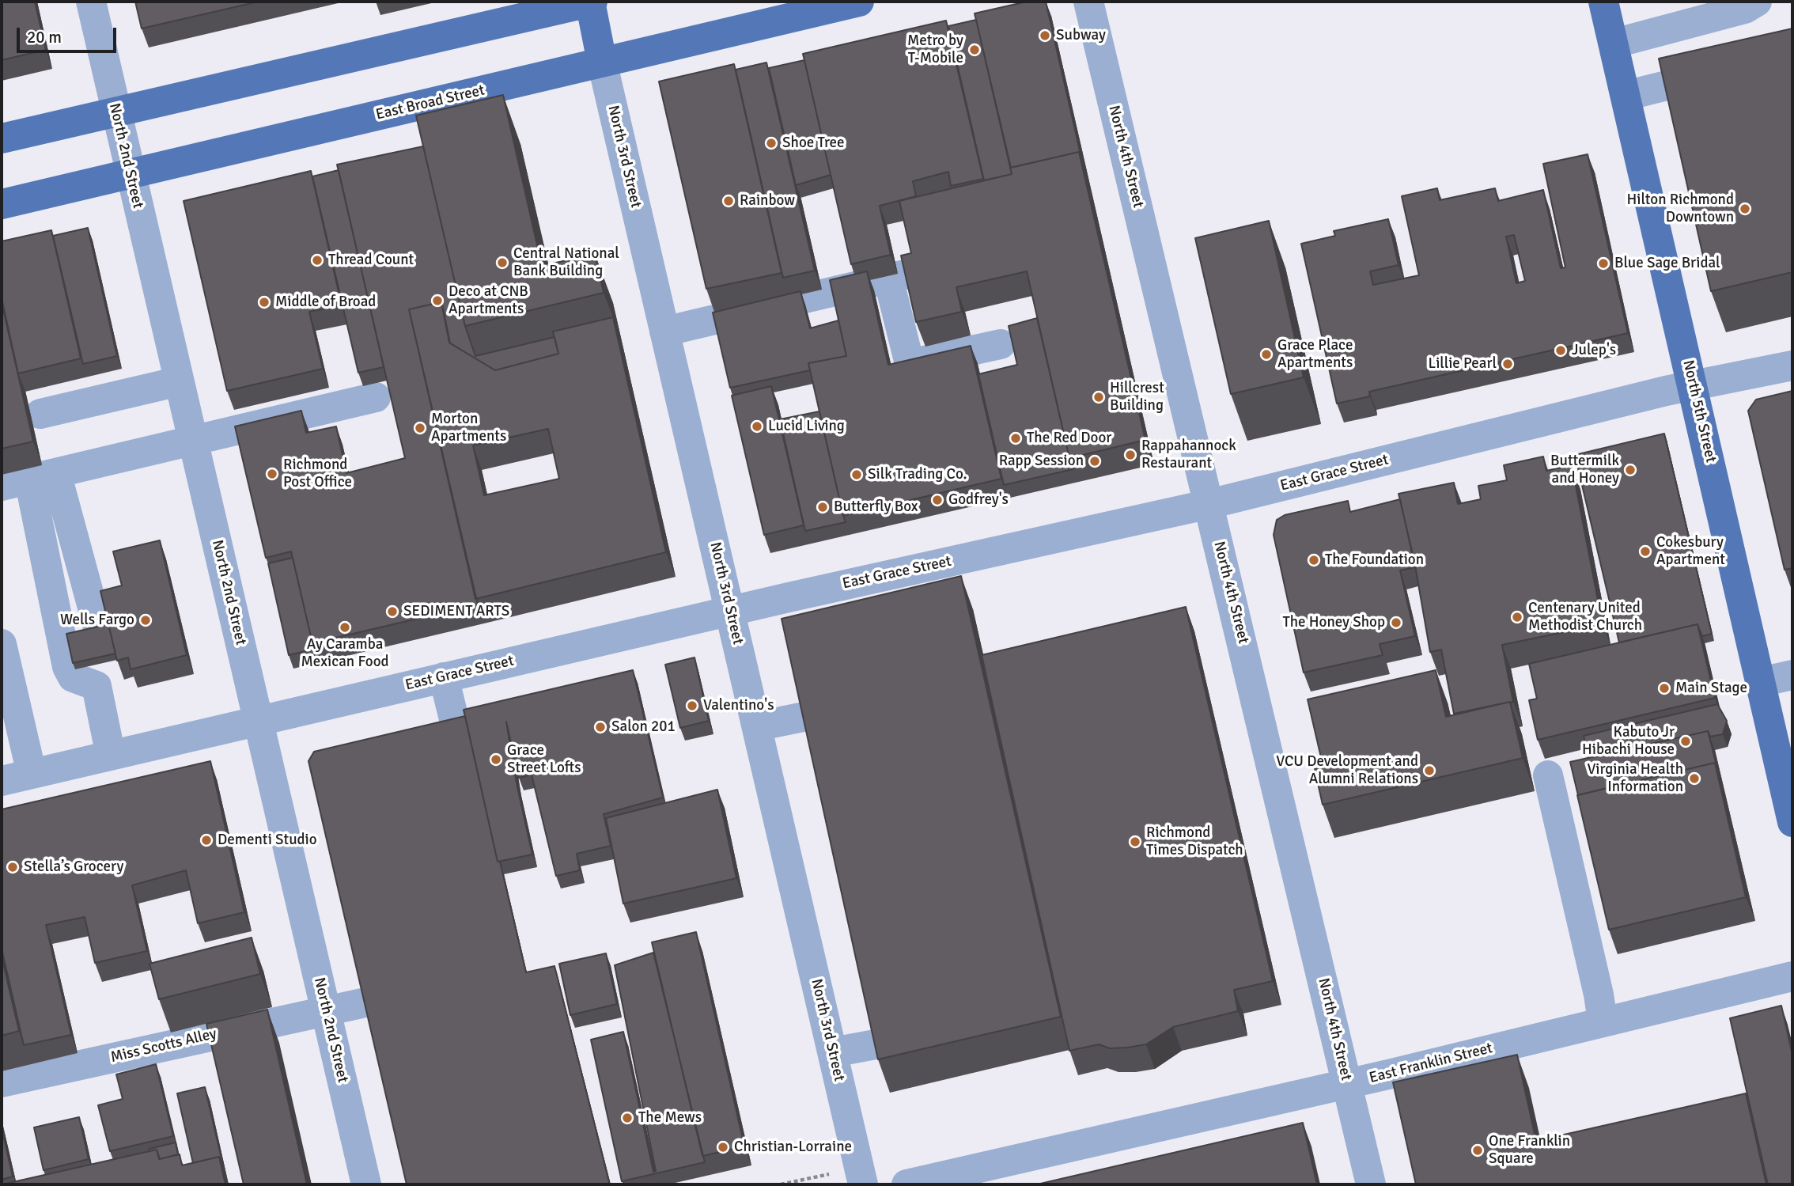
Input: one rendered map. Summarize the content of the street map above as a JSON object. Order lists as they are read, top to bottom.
{
  "streets": {
    "main road": ["East Broad Street", "North 3rd Street", "North 5th Street"],
    "street": [
      "North 2nd Street",
      "North 4th Street",
      "East Grace Street",
      "Miss Scotts Alley",
      "East Franklin Street"
    ]
  },
  "crossings": [
    ["East Broad Street", "North 2nd Street"],
    ["East Broad Street", "North 3rd Street"],
    ["North 2nd Street", "East Grace Street"],
    ["North 2nd Street", "Miss Scotts Alley"],
    ["North 3rd Street", "East Grace Street"],
    ["North 4th Street", "East Grace Street"],
    ["North 4th Street", "East Franklin Street"],
    ["North 5th Street", "East Grace Street"]
  ],
  "places": [
    "Subway",
    "Metro by T-Mobile",
    "Shoe Tree",
    "Rainbow",
    "Hilton Richmond Downtown",
    "Thread Count",
    "Central National Bank Building",
    "Blue Sage Bridal",
    "Deco at CNB Apartments",
    "Middle of Broad",
    "Julep's",
    "Grace Place Apartments",
    "Lillie Pearl",
    "Hillcrest Building",
    "Lucid Living",
    "Morton Apartments",
    "The Red Door",
    "Rappahannock Restaurant",
    "Rapp Session",
    "Buttermilk and Honey",
    "Richmond Post Office",
    "Silk Trading Co.",
    "Godfrey's",
    "Butterfly Box",
    "Cokesbury Apartment",
    "The Foundation",
    "SEDIMENT ARTS",
    "Centenary United Methodist Church",
    "Wells Fargo",
    "The Honey Shop",
    "Ay Caramba Mexican Food",
    "Main Stage",
    "Valentino's",
    "Salon 201",
    "Kabuto Jr Hibachi House",
    "Grace Street Lofts",
    "VCU Development and Alumni Relations",
    "Virginia Health Information",
    "Dementi Studio",
    "Richmond Times Dispatch",
    "Stella’s Grocery",
    "The Mews",
    "Christian-Lorraine",
    "One Franklin Square"
  ],
  "scale_bar": "20 m"
}
